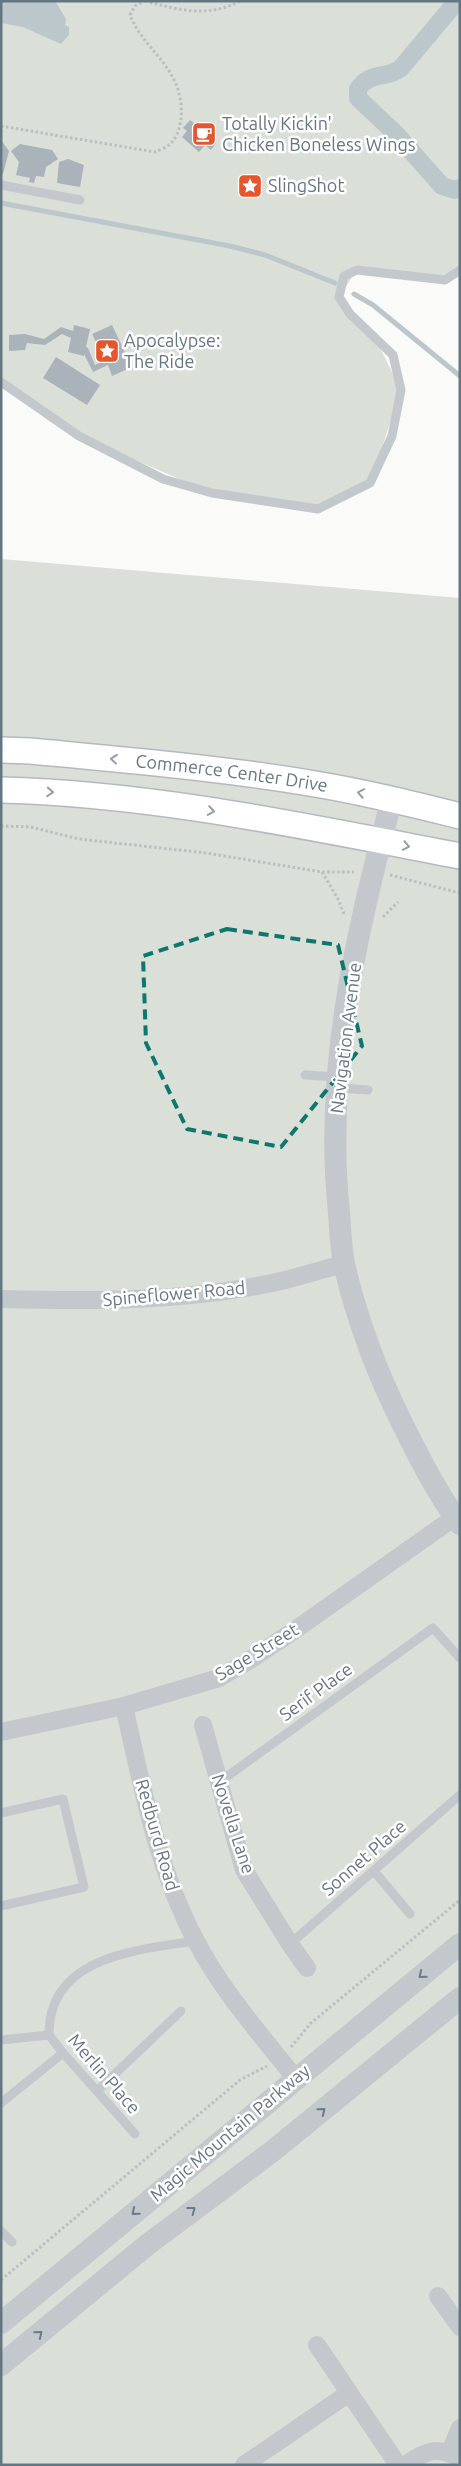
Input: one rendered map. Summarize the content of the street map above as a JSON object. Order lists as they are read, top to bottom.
{
  "streets": {
    "main road": ["Commerce Center Drive"],
    "street": [
      "Navigation Avenue",
      "Spineflower Road",
      "Sage Street",
      "Novella Lane",
      "Redburd Road",
      "Magic Mountain Parkway"
    ],
    "lane": ["Serif Place", "Sonnet Place", "Merlin Place"]
  },
  "crossings": [
    ["Commerce Center Drive", "Navigation Avenue"],
    ["Navigation Avenue", "Spineflower Road"],
    ["Navigation Avenue", "Sage Street"],
    ["Sage Street", "Redburd Road"],
    ["Serif Place", "Novella Lane"],
    ["Novella Lane", "Sonnet Place"],
    ["Redburd Road", "Magic Mountain Parkway"]
  ],
  "places": {
    "cafe": ["Totally Kickin' Chicken Boneless Wings"],
    "place": ["SlingShot", "Apocalypse: The Ride"]
  }
}
